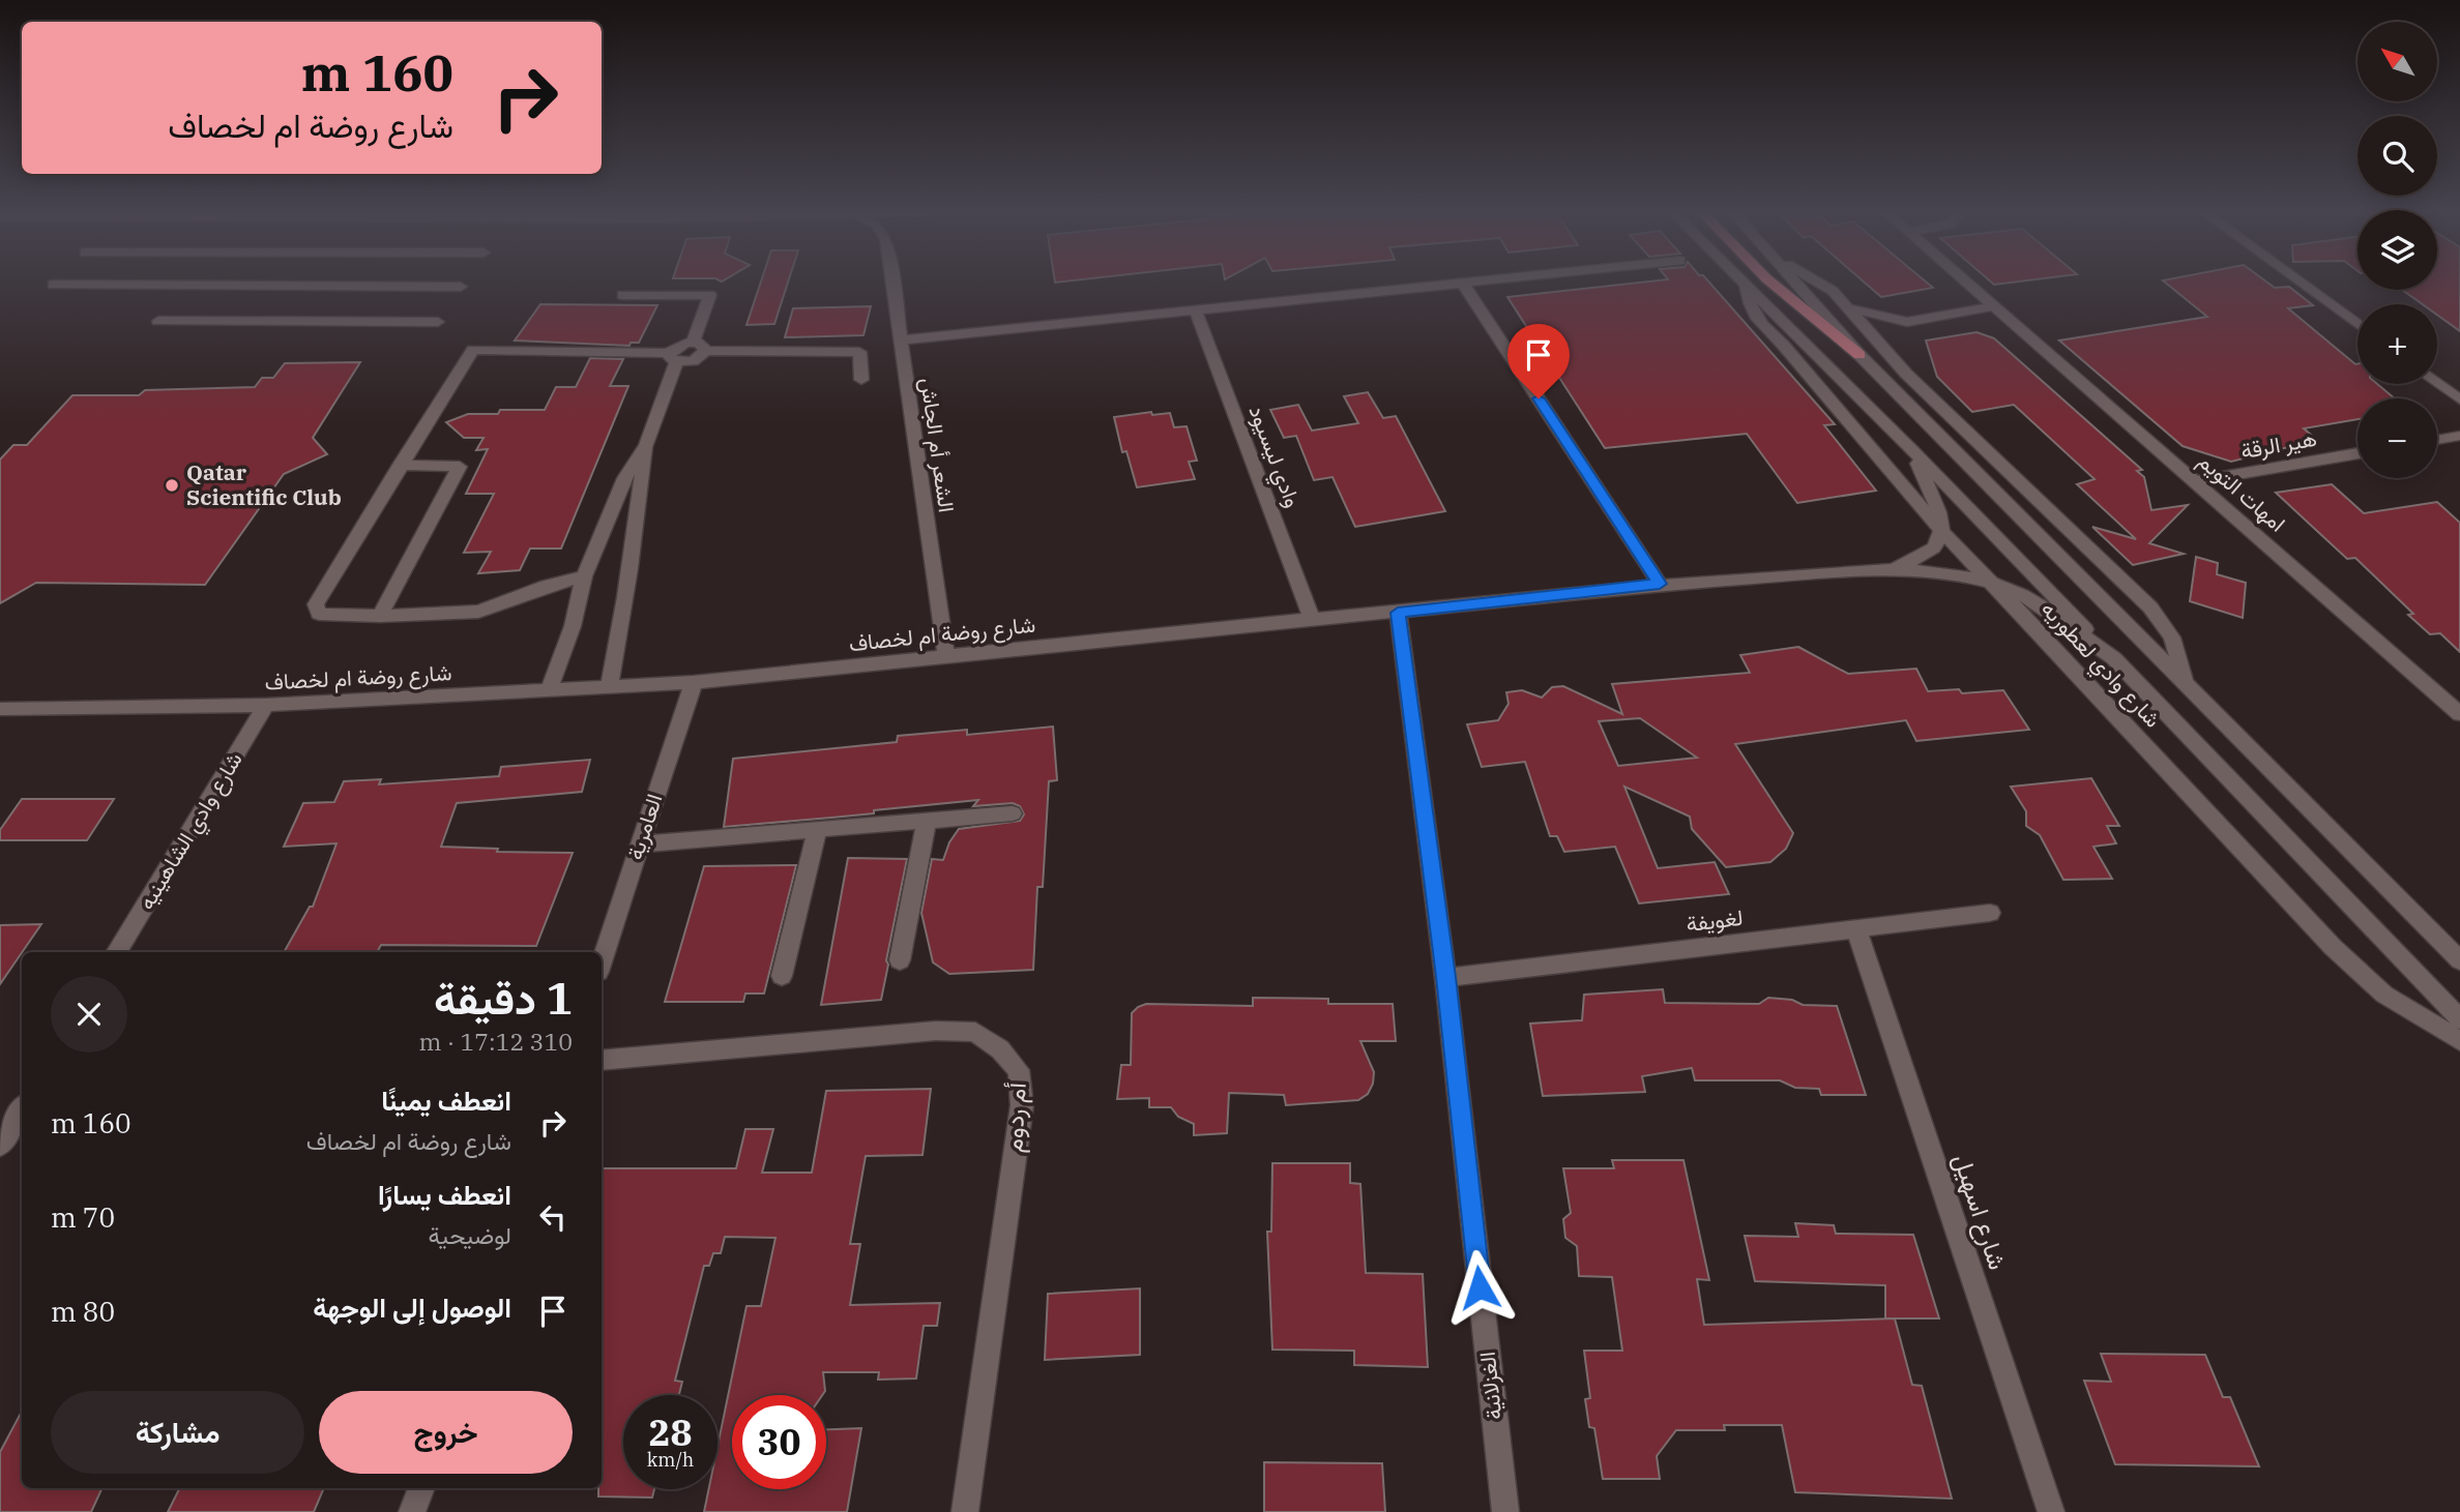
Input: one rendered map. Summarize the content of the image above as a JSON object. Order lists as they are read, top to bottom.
{
  "streets": {
    "street": [
      "الشعر أم الجاش",
      "هير الرقة",
      "وادي ليسيود",
      "امهات التويم",
      "شارع روضة ام لخصاف",
      "شارع وادي لعطوريه",
      "العامرية",
      "شارع وادي الشاهينيه",
      "لغويفة",
      "أم ردوم",
      "شارع اسهيل",
      "الغزلانية"
    ]
  },
  "crossings": [
    ["الشعر أم الجاش", "شارع روضة ام لخصاف"],
    ["هير الرقة", "امهات التويم"],
    ["وادي ليسيود", "شارع روضة ام لخصاف"],
    ["شارع روضة ام لخصاف", "شارع وادي لعطوريه"],
    ["شارع روضة ام لخصاف", "العامرية"],
    ["شارع روضة ام لخصاف", "شارع وادي الشاهينيه"],
    ["شارع روضة ام لخصاف", "الغزلانية"],
    ["لغويفة", "شارع اسهيل"],
    ["لغويفة", "الغزلانية"]
  ],
  "places": ["Qatar Scientific Club"],
  "north": "top left",
  "page": {
    "map_buttons": ["+", "−"],
    "turn": ["160 m", "شارع روضة ام لخصاف"],
    "heading": ["1 دقيقة", "310 m · 17:12"],
    "list": [
      {
        "name": "انعطف يمينًا",
        "note": "شارع روضة ام لخصاف",
        "value": "160 m"
      },
      {
        "name": "انعطف يسارًا",
        "note": "لوضيحية",
        "value": "70 m"
      },
      {
        "name": "الوصول إلى الوجهة",
        "value": "80 m"
      }
    ],
    "buttons": ["خروج", "مشاركة"],
    "speed": "28 km/h",
    "limit": "30"
  }
}
